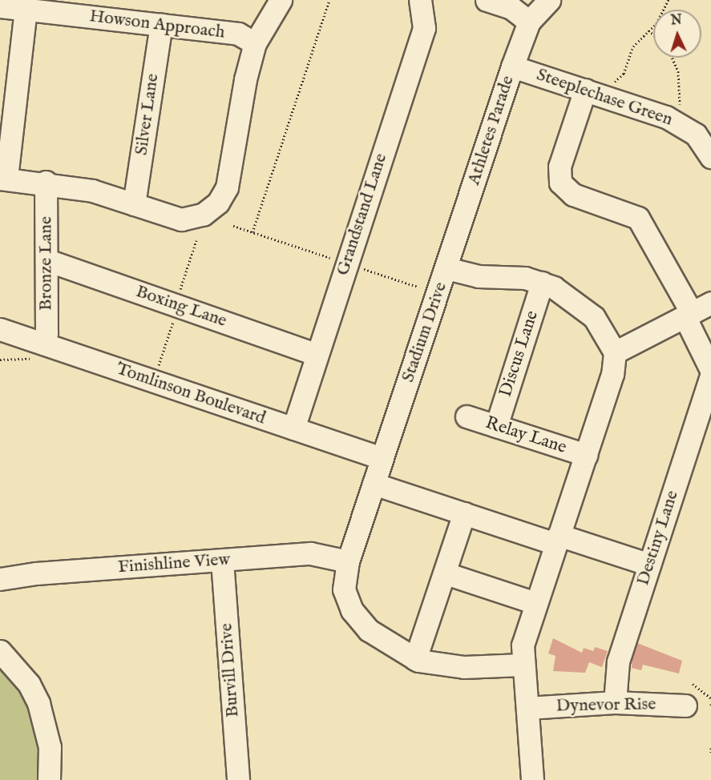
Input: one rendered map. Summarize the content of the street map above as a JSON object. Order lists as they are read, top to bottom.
{
  "streets": {
    "street": [
      "Howson Approach",
      "Steeplechase Green",
      "Silver Lane",
      "Athletes Parade",
      "Grandstand Lane",
      "Bronze Lane",
      "Boxing Lane",
      "Stadium Drive",
      "Discus Lane",
      "Tomlinson Boulevard",
      "Relay Lane",
      "Destiny Lane",
      "Finishline View",
      "Burvill Drive",
      "Dynevor Rise"
    ]
  },
  "crossings": [
    ["Howson Approach", "Silver Lane"],
    ["Steeplechase Green", "Athletes Parade"],
    ["Athletes Parade", "Stadium Drive"],
    ["Grandstand Lane", "Boxing Lane"],
    ["Grandstand Lane", "Tomlinson Boulevard"],
    ["Bronze Lane", "Boxing Lane"],
    ["Bronze Lane", "Tomlinson Boulevard"],
    ["Stadium Drive", "Discus Lane"],
    ["Stadium Drive", "Tomlinson Boulevard"],
    ["Stadium Drive", "Finishline View"],
    ["Discus Lane", "Relay Lane"],
    ["Destiny Lane", "Dynevor Rise"],
    ["Finishline View", "Burvill Drive"]
  ],
  "north": "top"
}
